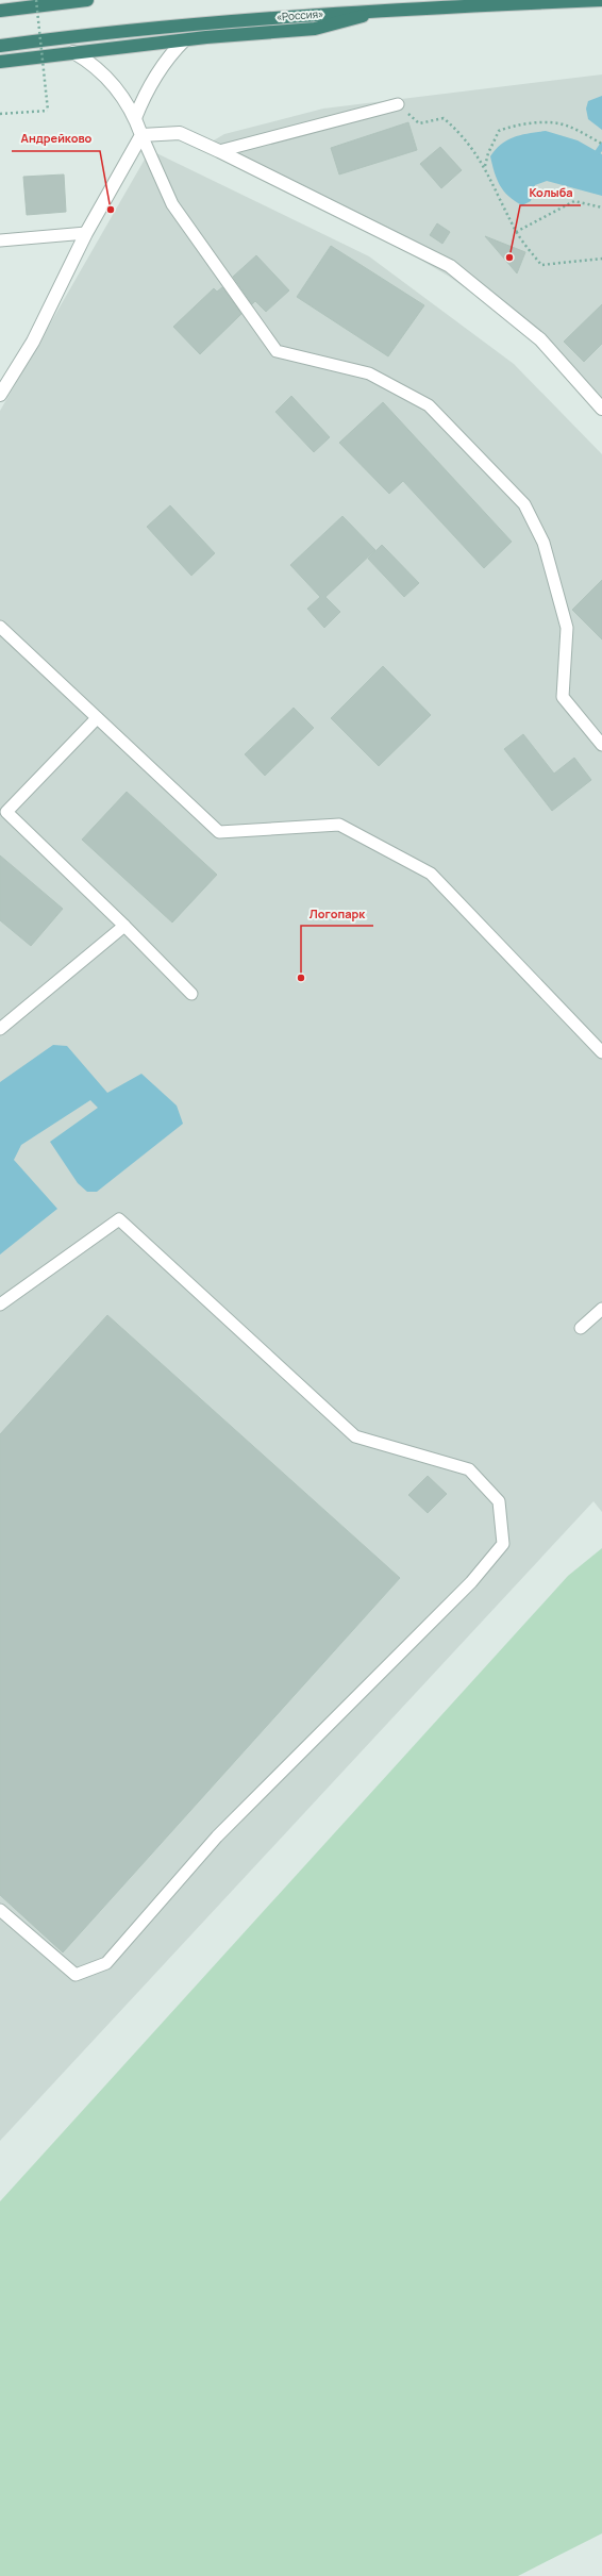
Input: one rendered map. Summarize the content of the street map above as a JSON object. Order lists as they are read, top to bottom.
{
  "streets": {
    "highway": ["«Россия»"]
  },
  "places": ["Андрейково", "Колыба", "Логопарк"]
}
